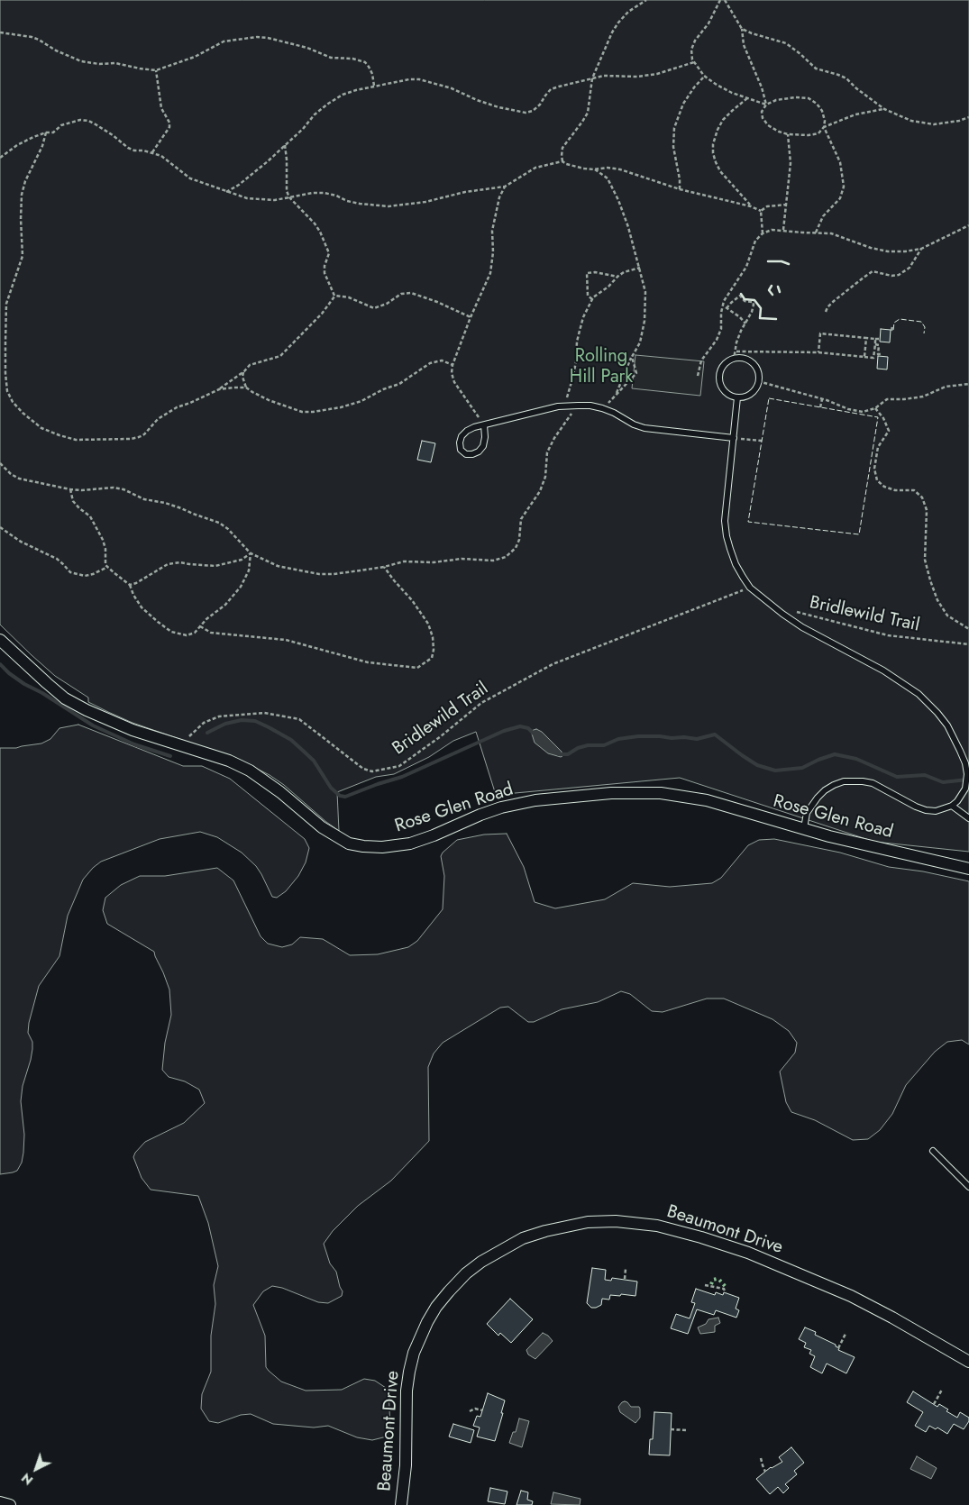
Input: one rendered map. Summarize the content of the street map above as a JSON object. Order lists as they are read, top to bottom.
{
  "streets": {
    "street": ["Rose Glen Road", "Beaumont Drive"],
    "path": ["Bridlewild Trail"]
  },
  "crossings": [
    ["Bridlewild Trail", "Rose Glen Road"]
  ],
  "parks": ["Rolling Hill Park"],
  "north": "bottom left"
}
